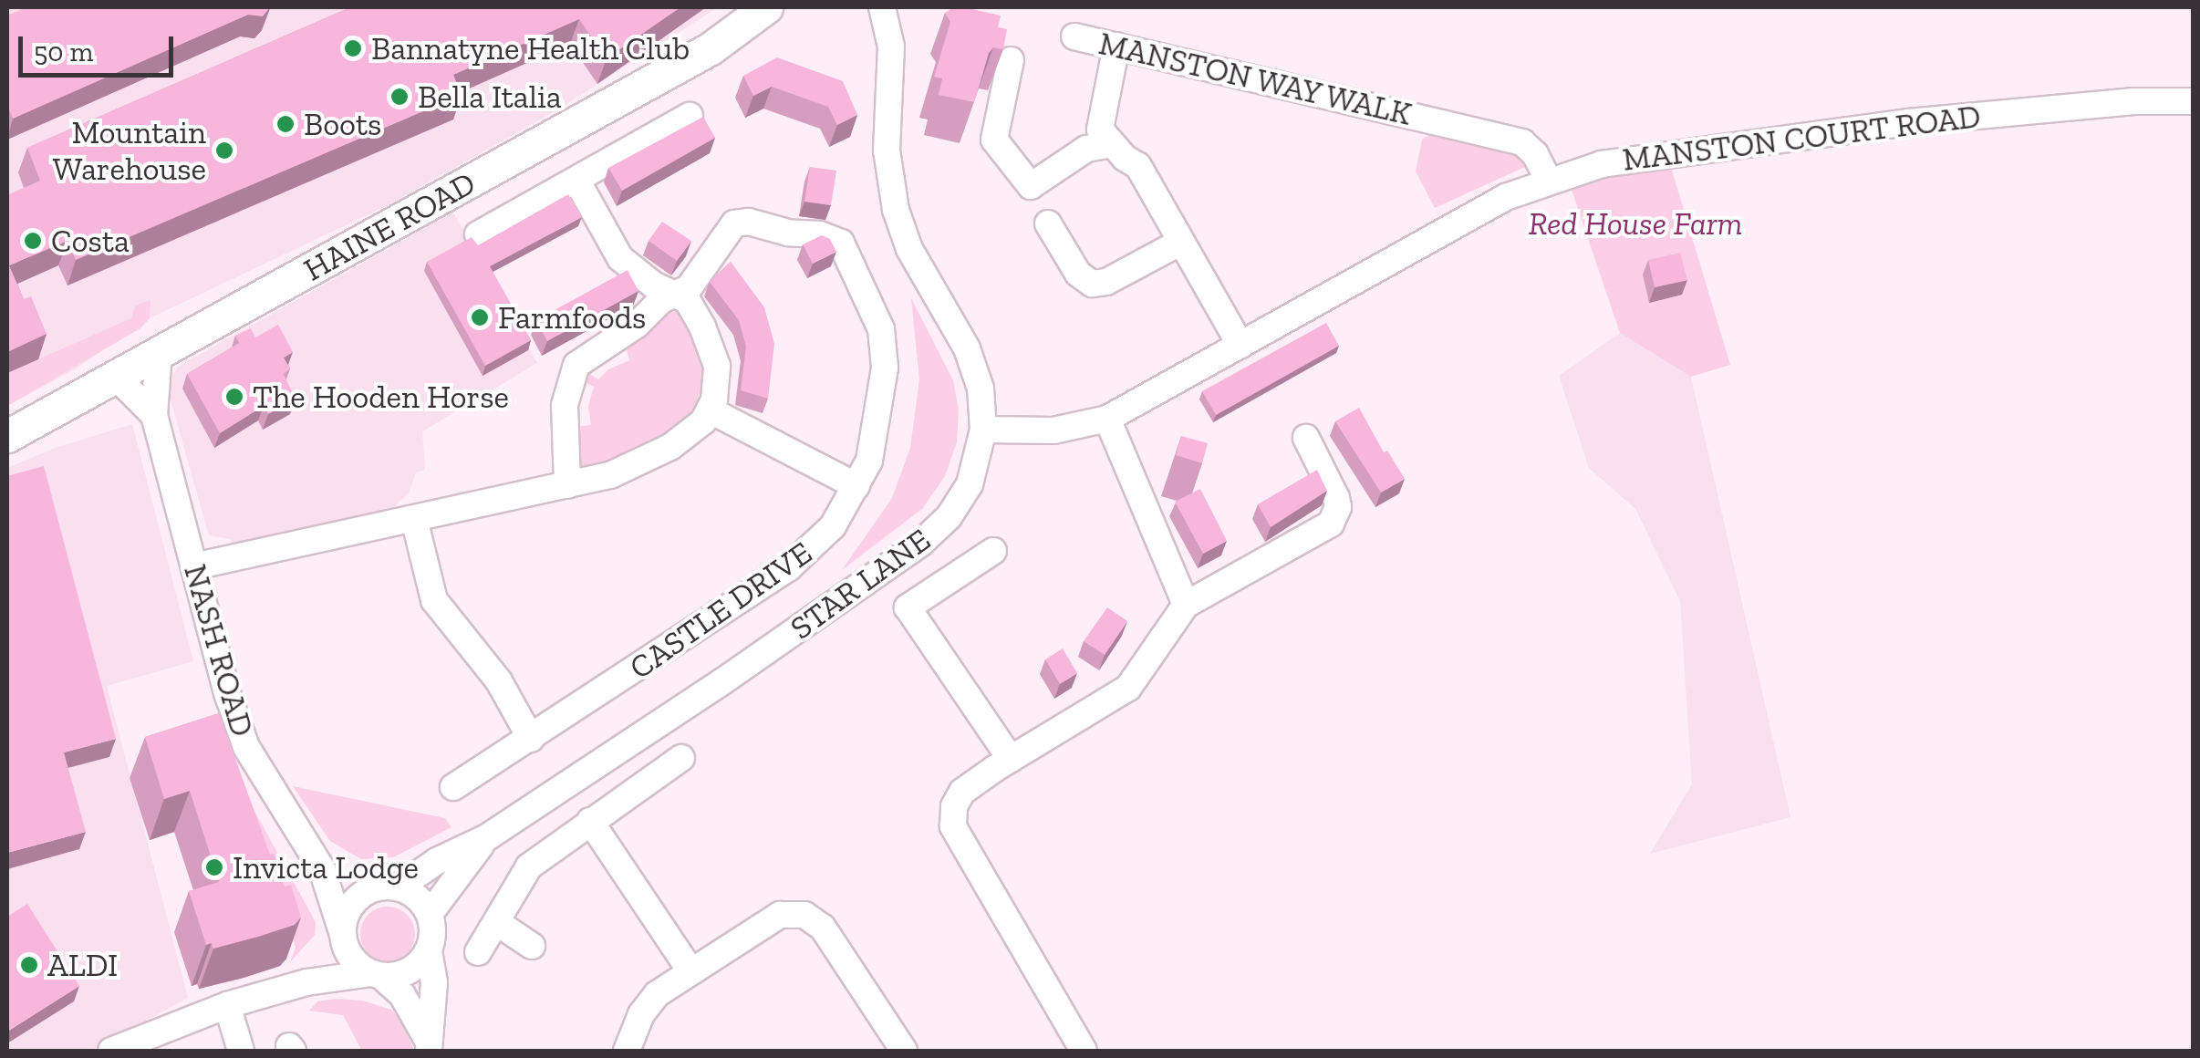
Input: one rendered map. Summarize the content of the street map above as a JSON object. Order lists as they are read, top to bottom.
{
  "streets": {
    "main road": ["HAINE ROAD"],
    "street": [
      "MANSTON WAY WALK",
      "MANSTON COURT ROAD",
      "STAR LANE",
      "CASTLE DRIVE",
      "NASH ROAD"
    ]
  },
  "crossings": [
    ["MANSTON WAY WALK", "MANSTON COURT ROAD"],
    ["HAINE ROAD", "NASH ROAD"],
    ["STAR LANE", "NASH ROAD"]
  ],
  "parks": ["Red House Farm"],
  "places": [
    "Bannatyne Health Club",
    "Bella Italia",
    "Boots",
    "Mountain Warehouse",
    "Costa",
    "Farmfoods",
    "The Hooden Horse",
    "Invicta Lodge",
    "ALDI"
  ],
  "scale_bar": "50 m"
}
